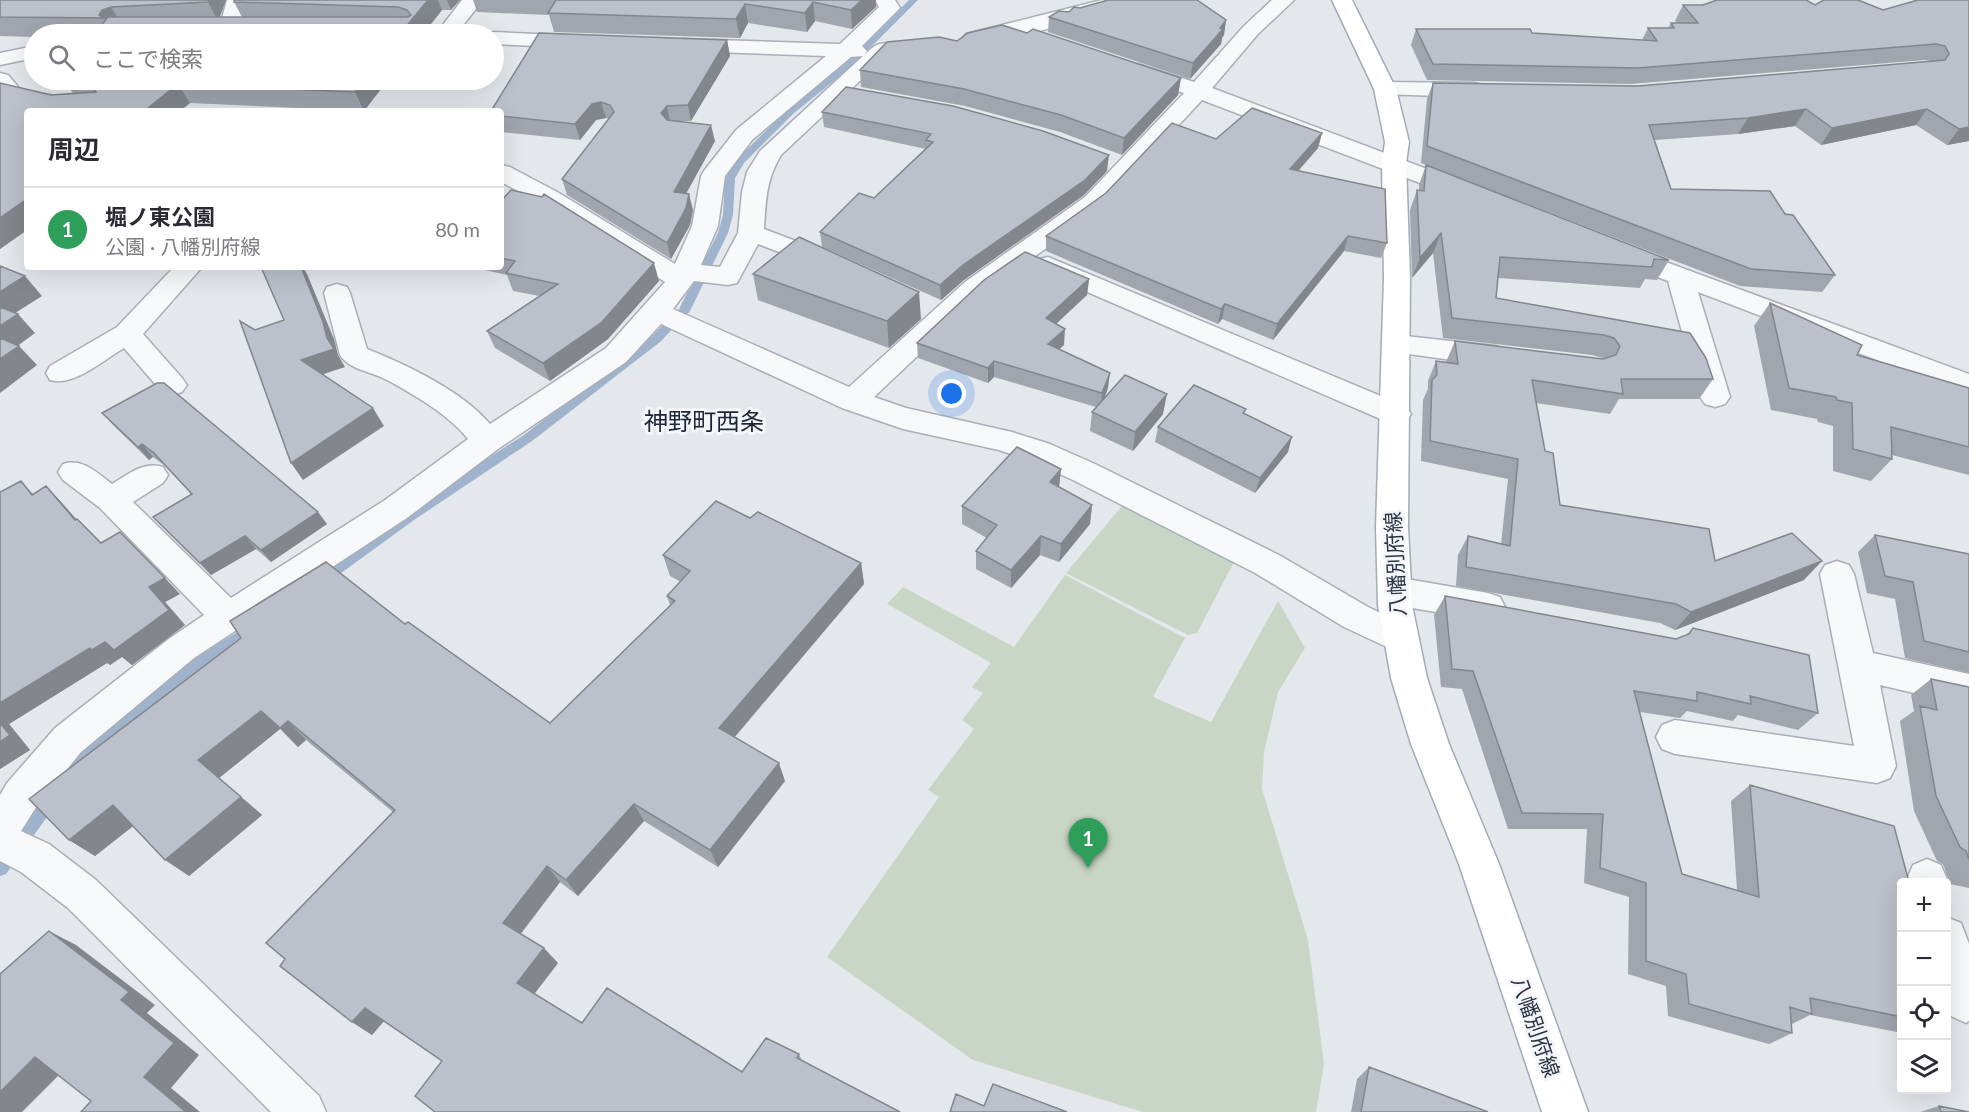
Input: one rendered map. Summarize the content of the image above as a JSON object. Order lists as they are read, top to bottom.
{
  "streets": {
    "main road": ["八幡別府線"]
  },
  "districts": ["神野町西条"],
  "page": {
    "search": "ここで検索",
    "heading": "周辺",
    "list": [
      {
        "mark": "1",
        "name": "堀ノ東公園",
        "note": "公園 · 八幡別府線",
        "value": "80 m"
      }
    ],
    "pins": "1",
    "map_buttons": ["+", "−"]
  }
}
